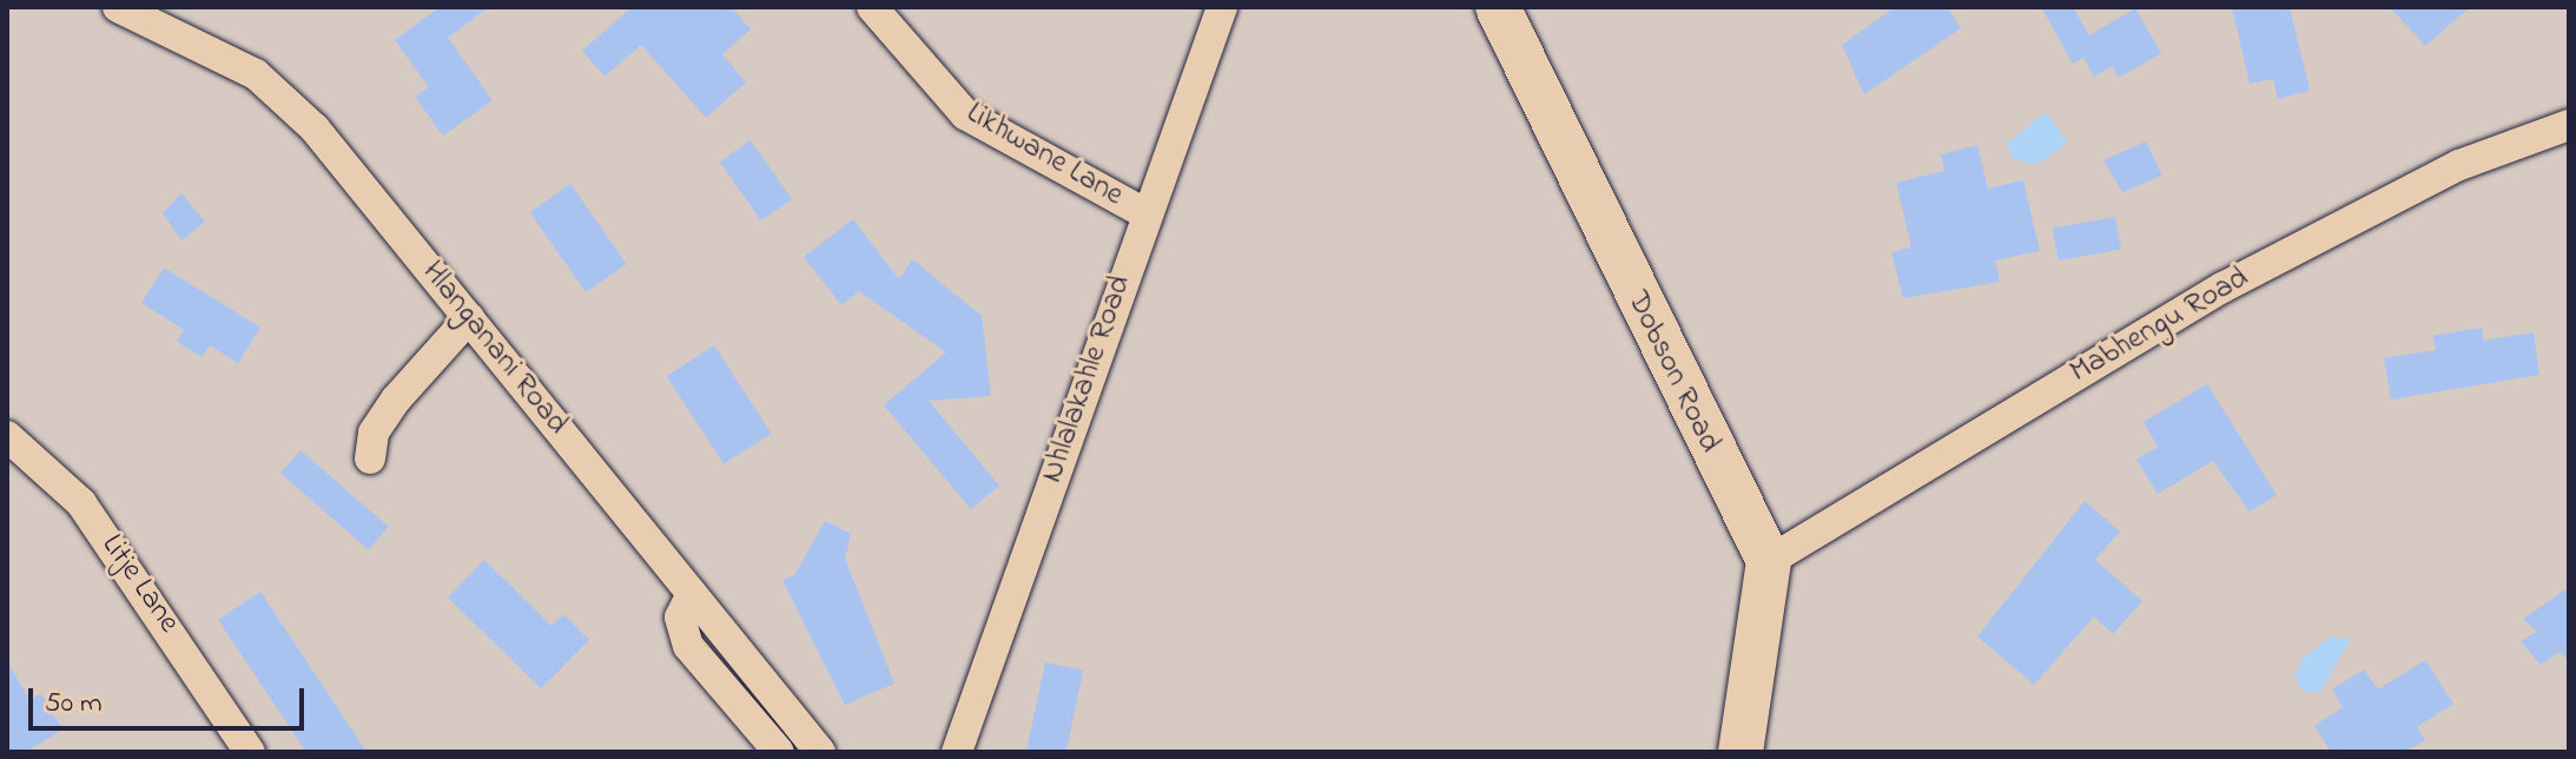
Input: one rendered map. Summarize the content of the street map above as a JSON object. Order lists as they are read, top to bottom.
{
  "streets": {
    "street": [
      "Likhwane Lane",
      "Mabhengu Road",
      "Hlanganani Road",
      "Dobson Road",
      "Nhlalakahle Road",
      "Litje Lane"
    ]
  },
  "crossings": [
    ["Likhwane Lane", "Nhlalakahle Road"],
    ["Mabhengu Road", "Dobson Road"]
  ],
  "scale_bar": "50 m"
}
